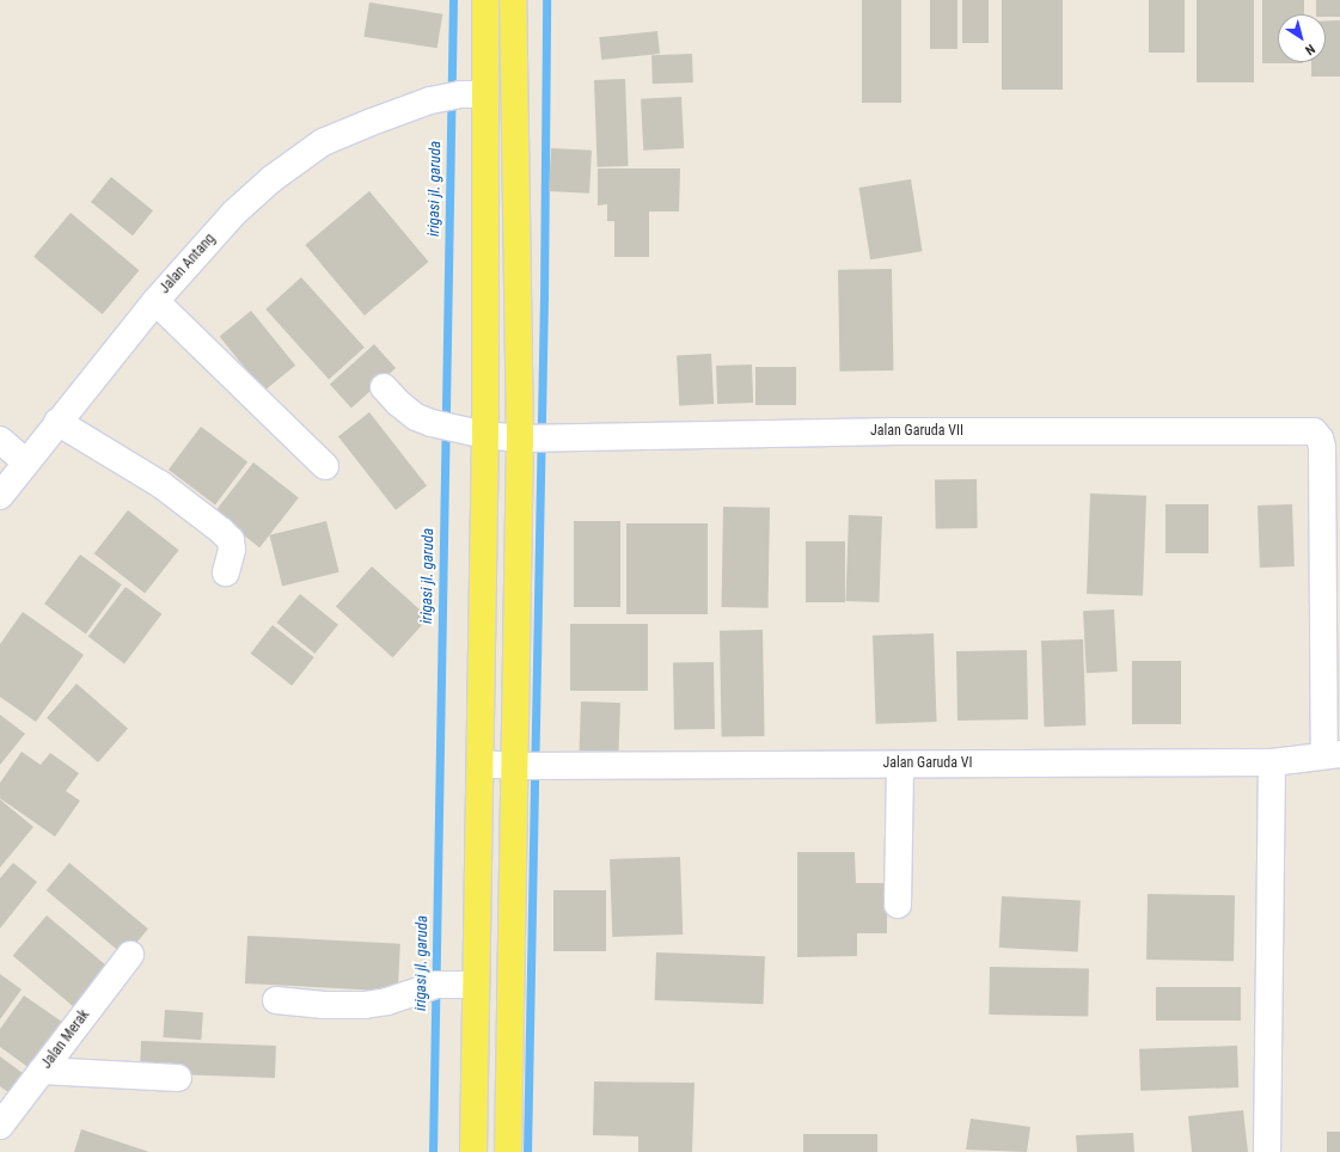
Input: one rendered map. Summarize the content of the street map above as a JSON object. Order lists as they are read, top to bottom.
{
  "streets": {
    "street": [
      "Jalan Antang",
      "Jalan Garuda VII",
      "Jalan Garuda VI",
      "Jalan Merak"
    ]
  },
  "crossings": [
    ["Jalan Garuda VII", "Jalan Garuda VI"]
  ],
  "water": ["irigasi jl. garuda"],
  "north": "bottom right"
}
